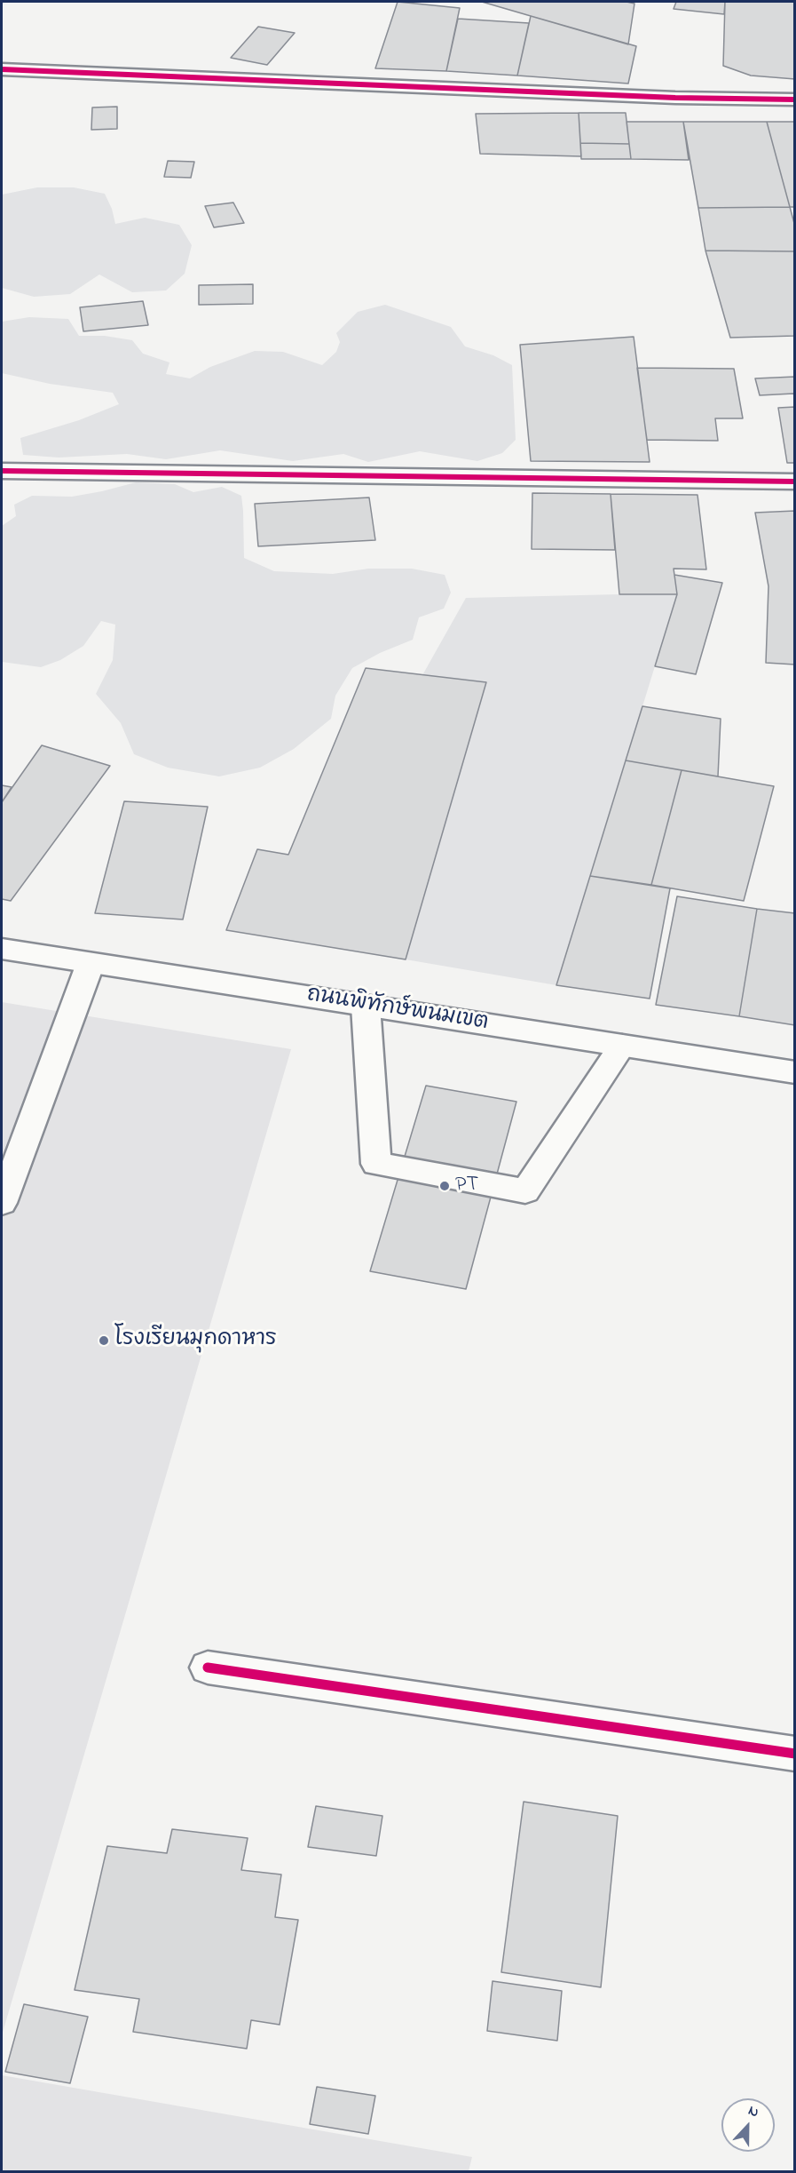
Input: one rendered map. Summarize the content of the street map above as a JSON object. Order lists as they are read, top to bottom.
{
  "streets": {
    "street": ["ถนนพิทักษ์พนมเขต"]
  },
  "places": ["PT", "โรงเรียนมุกดาหาร"],
  "north": "top"
}
